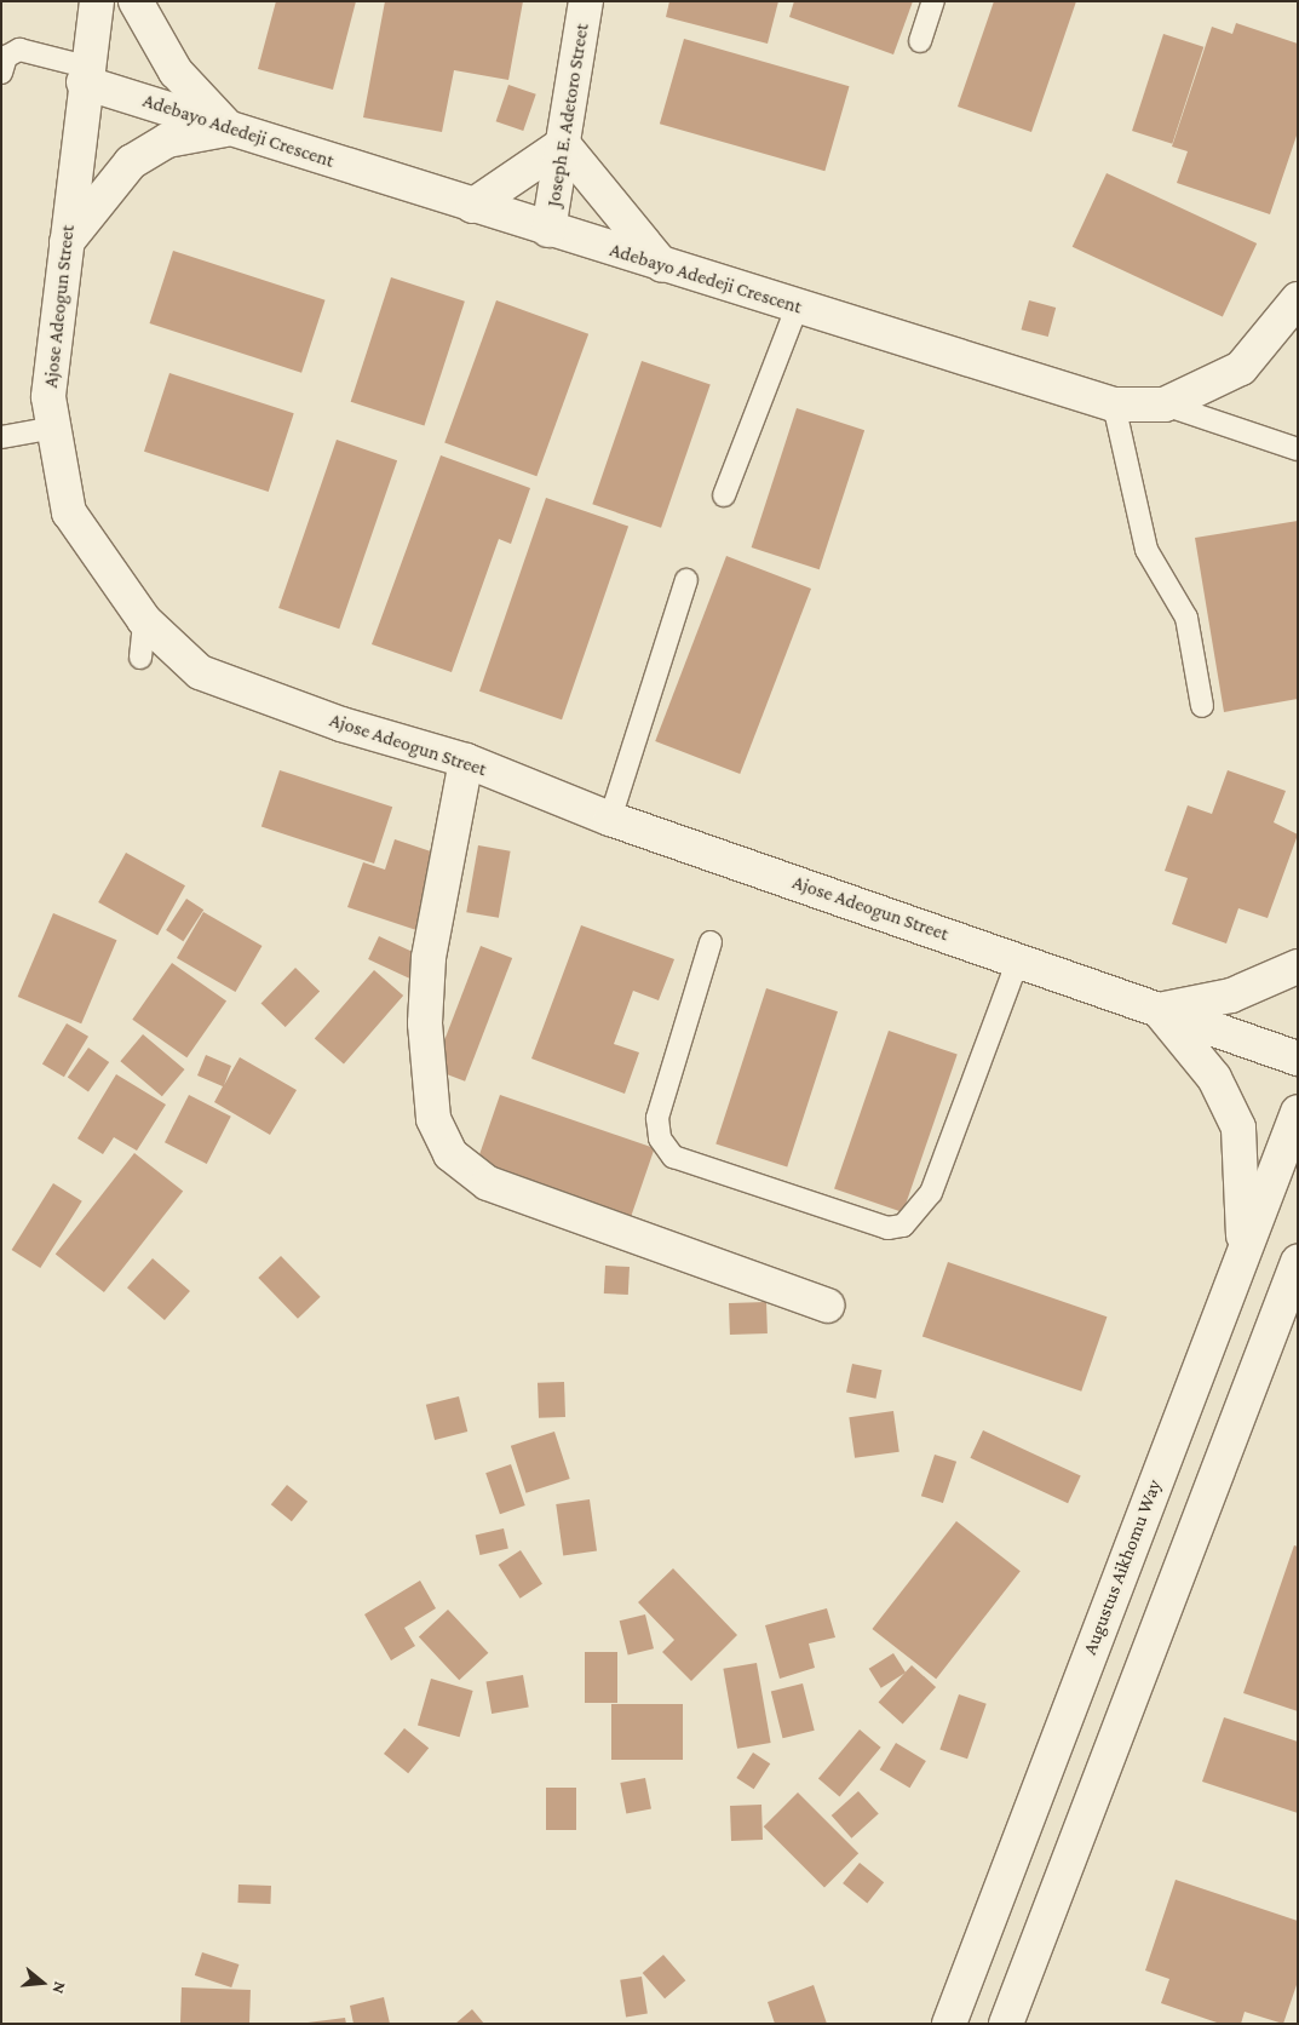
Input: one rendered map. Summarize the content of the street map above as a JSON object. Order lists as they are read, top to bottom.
{
  "streets": {
    "street": [
      "Joseph E. Adetoro Street",
      "Adebayo Adedeji Crescent",
      "Ajose Adeogun Street",
      "Augustus Aikhomu Way"
    ]
  },
  "crossings": [
    ["Joseph E. Adetoro Street", "Adebayo Adedeji Crescent"],
    ["Adebayo Adedeji Crescent", "Ajose Adeogun Street"]
  ],
  "north": "right"
}
